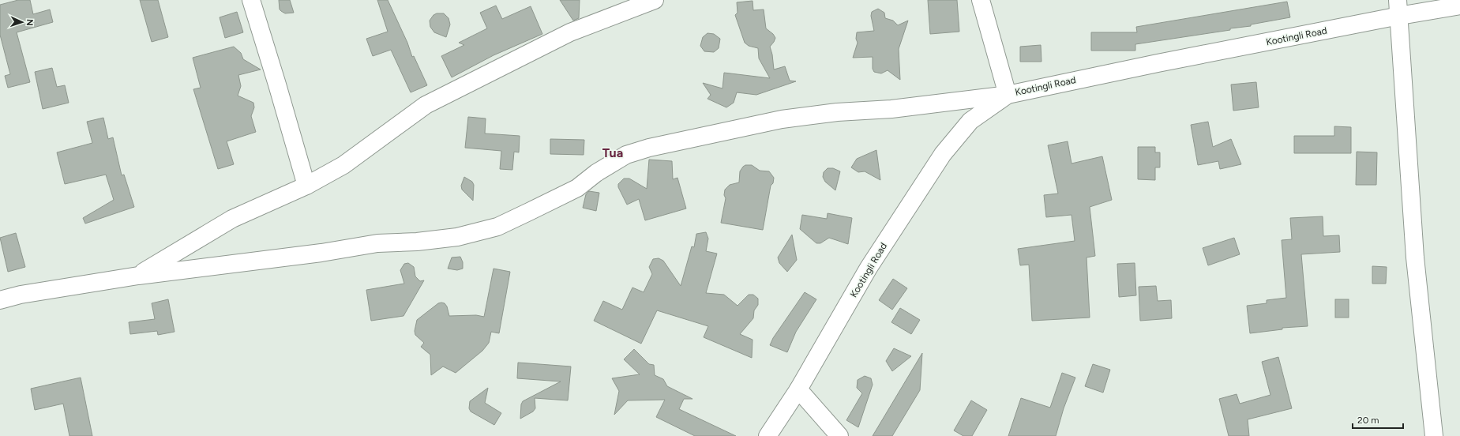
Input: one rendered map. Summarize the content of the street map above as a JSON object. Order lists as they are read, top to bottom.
{
  "streets": {
    "street": ["Kootingli Road"]
  },
  "districts": ["Tua"],
  "scale_bar": "20 m",
  "north": "right"
}
